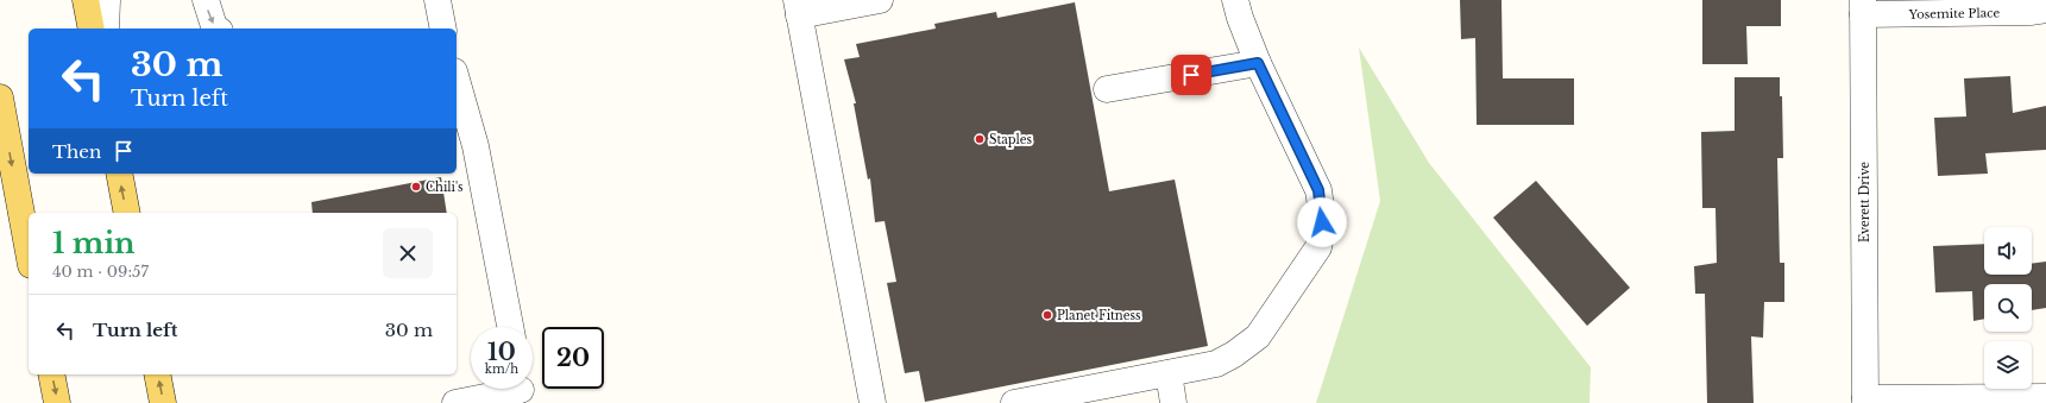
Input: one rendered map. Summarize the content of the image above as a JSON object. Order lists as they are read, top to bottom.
{
  "streets": {
    "street": ["Yosemite Place", "Everett Drive"]
  },
  "crossings": [
    ["Yosemite Place", "Everett Drive"]
  ],
  "places": ["Staples", "Chili's", "Planet Fitness"],
  "page": {
    "turn": ["30 m", "Turn left"],
    "then": "Then",
    "heading": ["1 min", "40 m · 09:57"],
    "list": [
      {
        "name": "Turn left",
        "value": "30 m"
      }
    ],
    "speed": "10 km/h",
    "limit": "20"
  }
}
